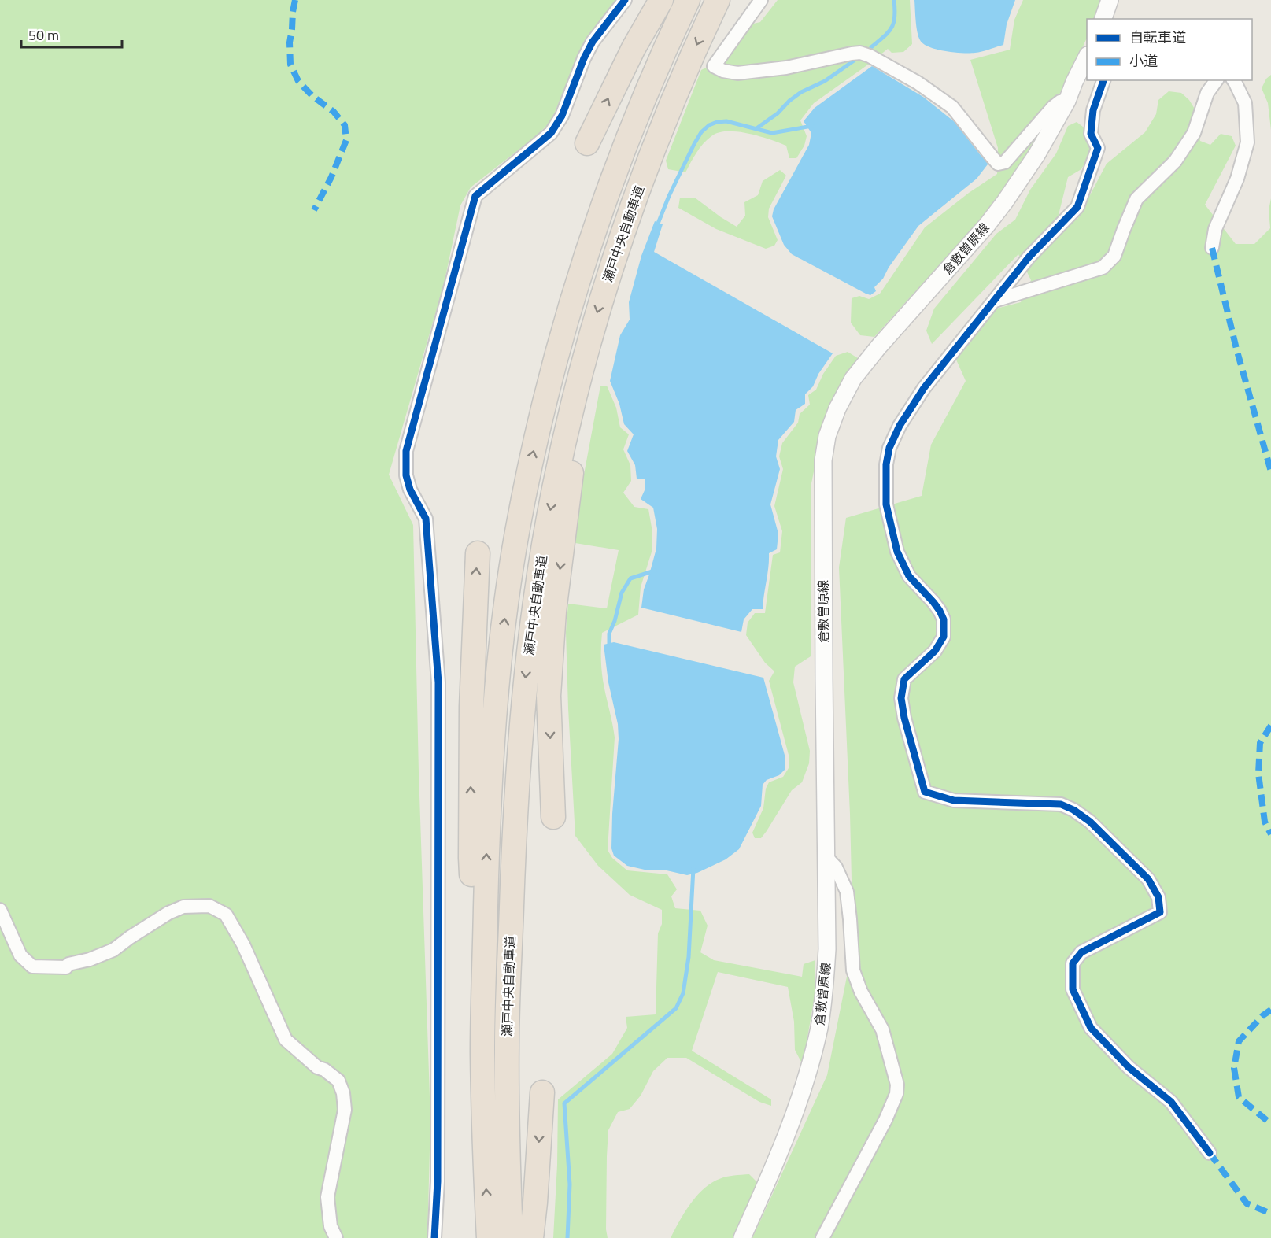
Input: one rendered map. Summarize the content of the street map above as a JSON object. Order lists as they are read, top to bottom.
{
  "streets": {
    "highway": ["瀬戸中央自動車道"],
    "street": ["倉敷曽原線"]
  },
  "legend": ["自転車道", "小道"],
  "scale_bar": "50 m"
}
